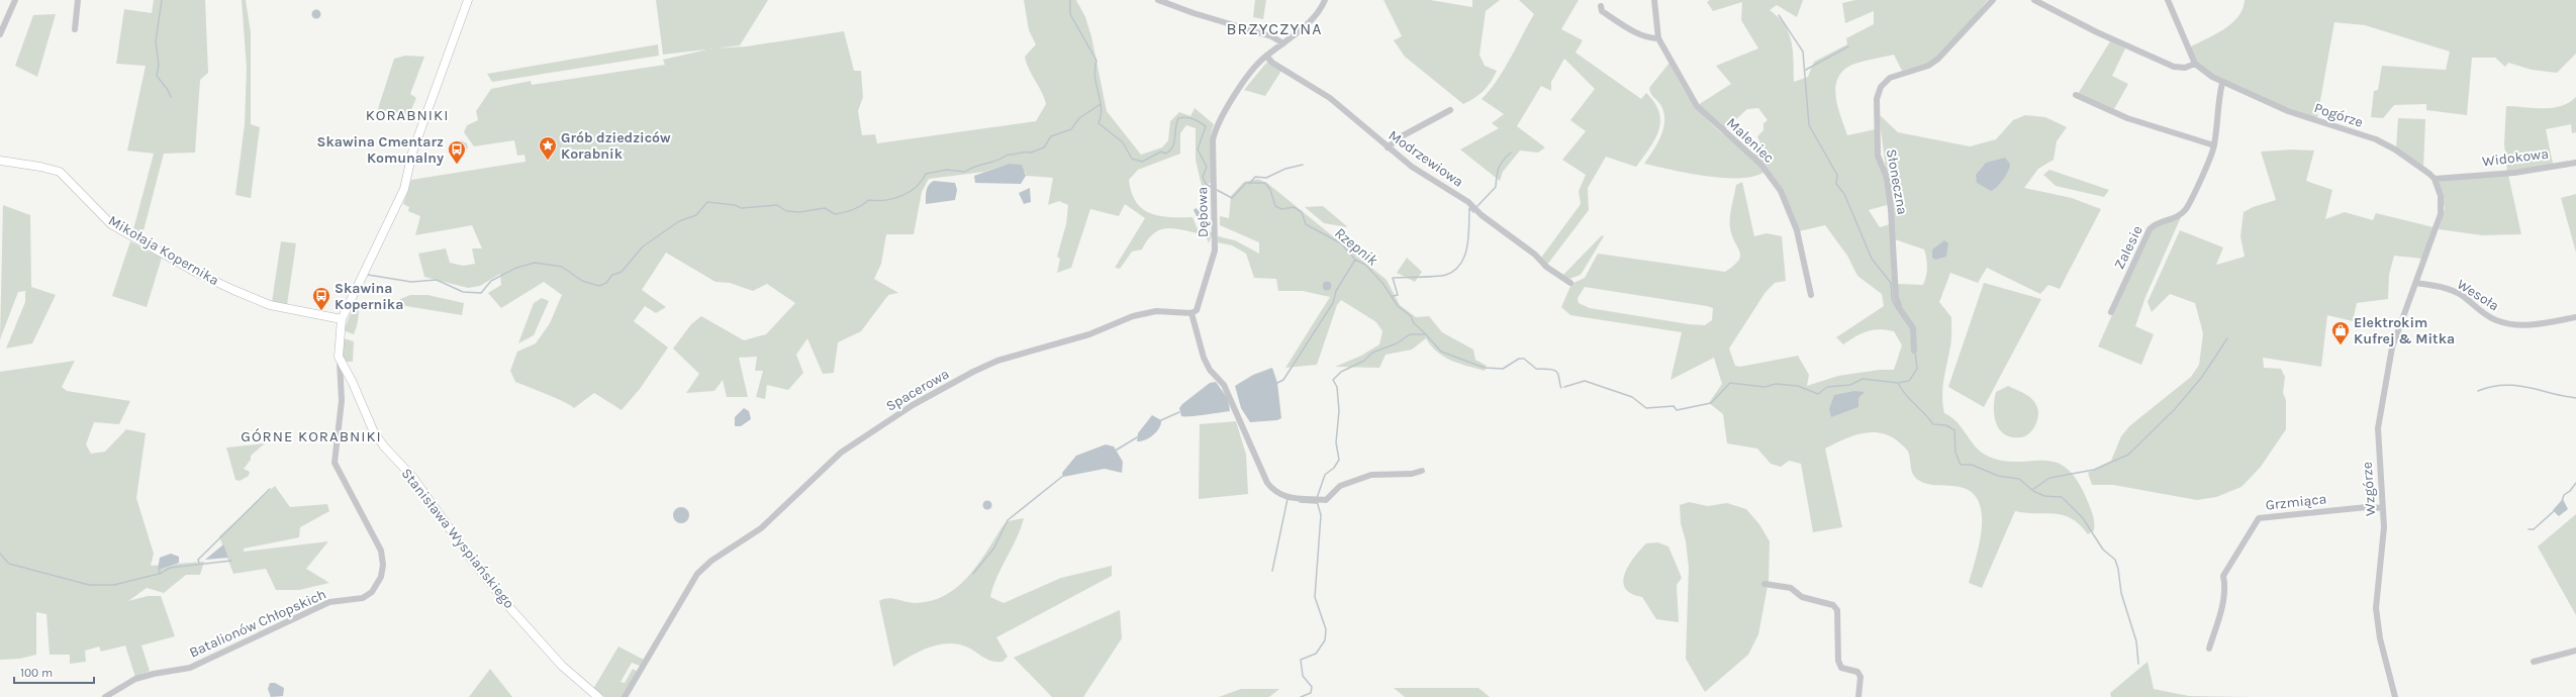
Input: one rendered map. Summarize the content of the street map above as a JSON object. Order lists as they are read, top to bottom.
{
  "streets": {
    "street": [
      "Pogórze",
      "Maleniec",
      "Widokowa",
      "Modrzewiowa",
      "Słoneczna",
      "Dębowa",
      "Zalesie",
      "Mikołaja Kopernika",
      "Wesoła",
      "Spacerowa",
      "Wzgórze",
      "Grzmiąca",
      "Stanisława Wyspiańskiego",
      "Batalionów Chłopskich"
    ]
  },
  "crossings": [
    ["Pogórze", "Widokowa"],
    ["Pogórze", "Zalesie"],
    ["Modrzewiowa", "Dębowa"],
    ["Dębowa", "Spacerowa"],
    ["Mikołaja Kopernika", "Stanisława Wyspiańskiego"],
    ["Wesoła", "Wzgórze"],
    ["Wzgórze", "Grzmiąca"],
    ["Stanisława Wyspiańskiego", "Batalionów Chłopskich"]
  ],
  "districts": ["BRZYCZYNA", "KORABNIKI", "GÓRNE KORABNIKI"],
  "water": ["Rzepnik"],
  "places": {
    "place": ["Grób dziedziców Korabnik"],
    "bus stop": ["Skawina Cmentarz Komunalny", "Skawina Kopernika"],
    "shop": ["Elektrokim Kufrej & Mitka"]
  },
  "scale_bar": "100 m"
}
